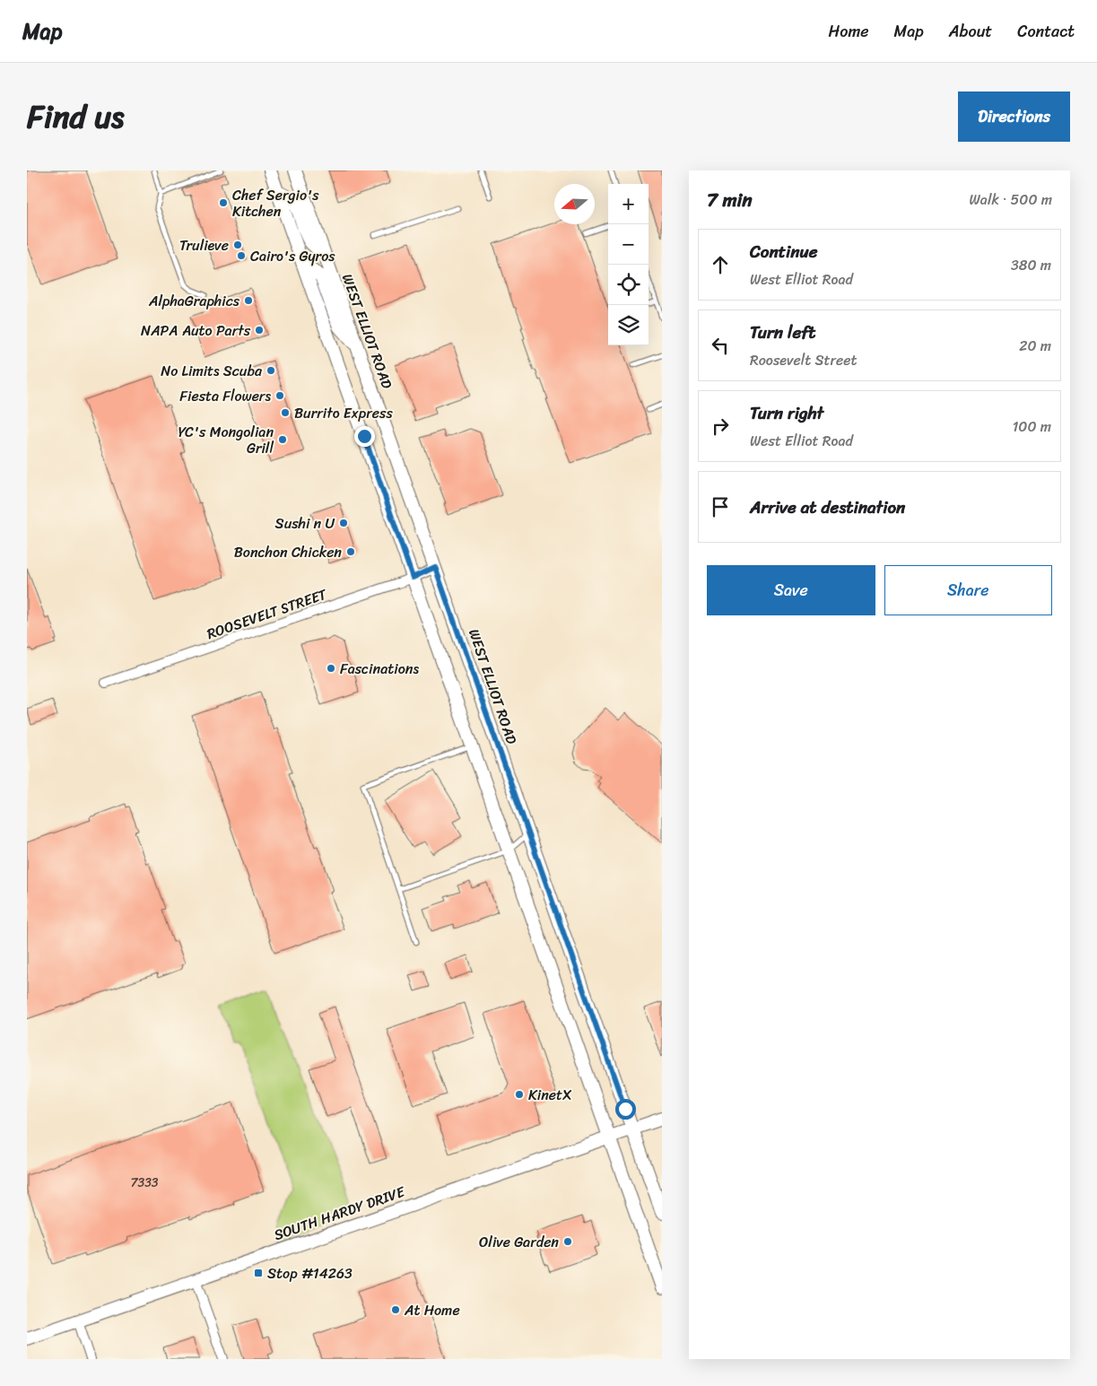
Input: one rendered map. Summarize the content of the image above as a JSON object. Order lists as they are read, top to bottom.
{
  "streets": {
    "main road": ["WEST ELLIOT ROAD", "SOUTH HARDY DRIVE"],
    "street": ["ROOSEVELT STREET"]
  },
  "crossings": [
    ["WEST ELLIOT ROAD", "ROOSEVELT STREET"],
    ["WEST ELLIOT ROAD", "SOUTH HARDY DRIVE"]
  ],
  "places": {
    "other": [
      "Chef Sergio's Kitchen",
      "Trulieve",
      "Cairo's Gyros",
      "AlphaGraphics",
      "NAPA Auto Parts",
      "No Limits Scuba",
      "Fiesta Flowers",
      "Burrito Express",
      "YC's Mongolian Grill",
      "Sushi n U",
      "Bonchon Chicken",
      "Fascinations",
      "KinetX",
      "Olive Garden",
      "At Home"
    ],
    "transit": ["Stop #14263"]
  },
  "house_numbers": ["7333"],
  "north": "left",
  "page": {
    "header": "Map",
    "nav": [
      "Home",
      "Map",
      "About",
      "Contact"
    ],
    "title": "Find us",
    "buttons": [
      "Directions",
      ["Save", "Share"]
    ],
    "heading": ["7 min", "Walk · 500 m"],
    "map_buttons": ["+", "−"],
    "list": [
      ["Continue", "West Elliot Road", "380 m"],
      ["Turn left", "Roosevelt Street", "20 m"],
      ["Turn right", "West Elliot Road", "100 m"],
      "Arrive at destination"
    ]
  }
}
